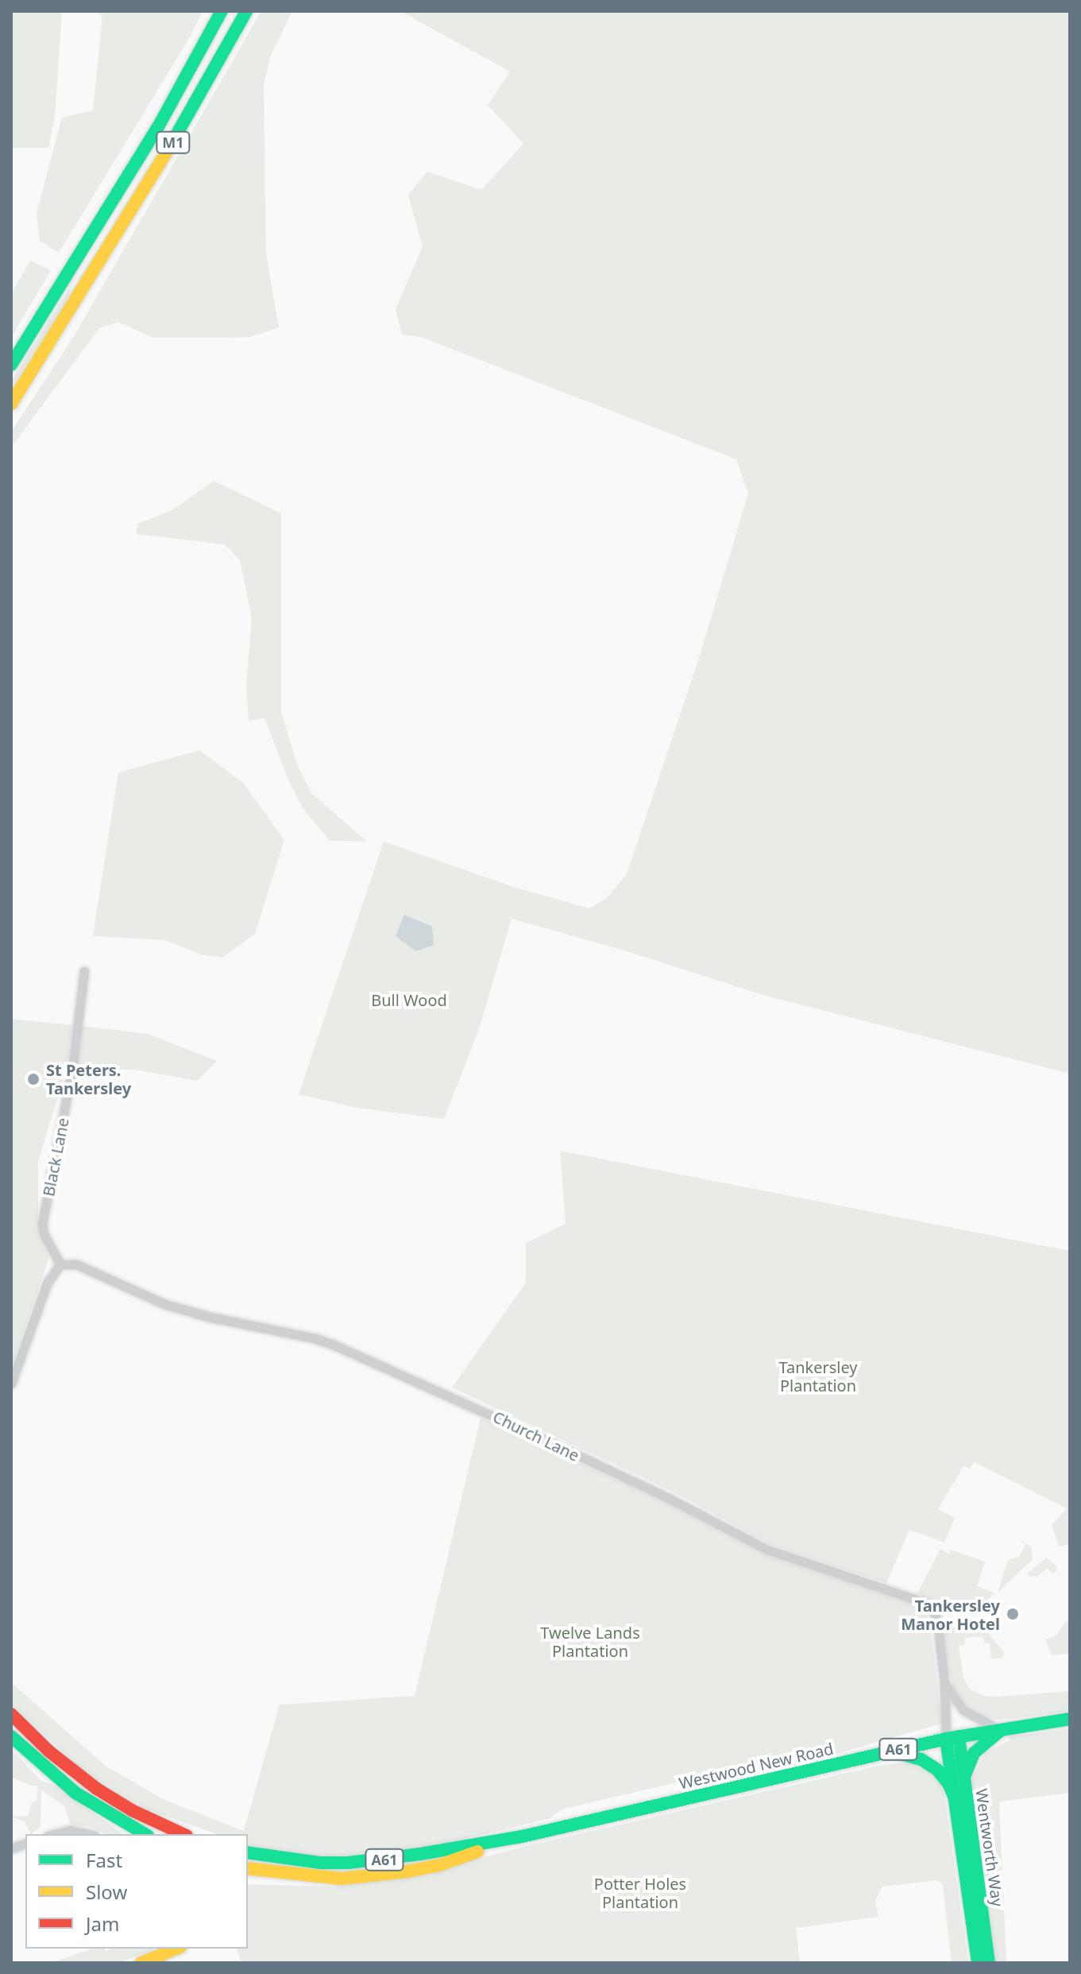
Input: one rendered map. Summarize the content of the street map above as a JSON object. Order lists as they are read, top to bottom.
{
  "streets": {
    "main road": [
      "M1",
      "A61",
      "Westwood New Road",
      "Wentworth Way"
    ],
    "street": ["Black Lane", "Church Lane"]
  },
  "crossings": [
    ["Black Lane", "Church Lane"],
    ["Church Lane", "Westwood New Road"],
    ["Church Lane", "Wentworth Way"],
    ["Westwood New Road", "Wentworth Way"]
  ],
  "parks": [
    "Bull Wood",
    "Tankersley Plantation",
    "Twelve Lands Plantation",
    "Potter Holes Plantation"
  ],
  "places": ["St Peters. Tankersley", "Tankersley Manor Hotel"],
  "legend": ["Fast", "Slow", "Jam"]
}
